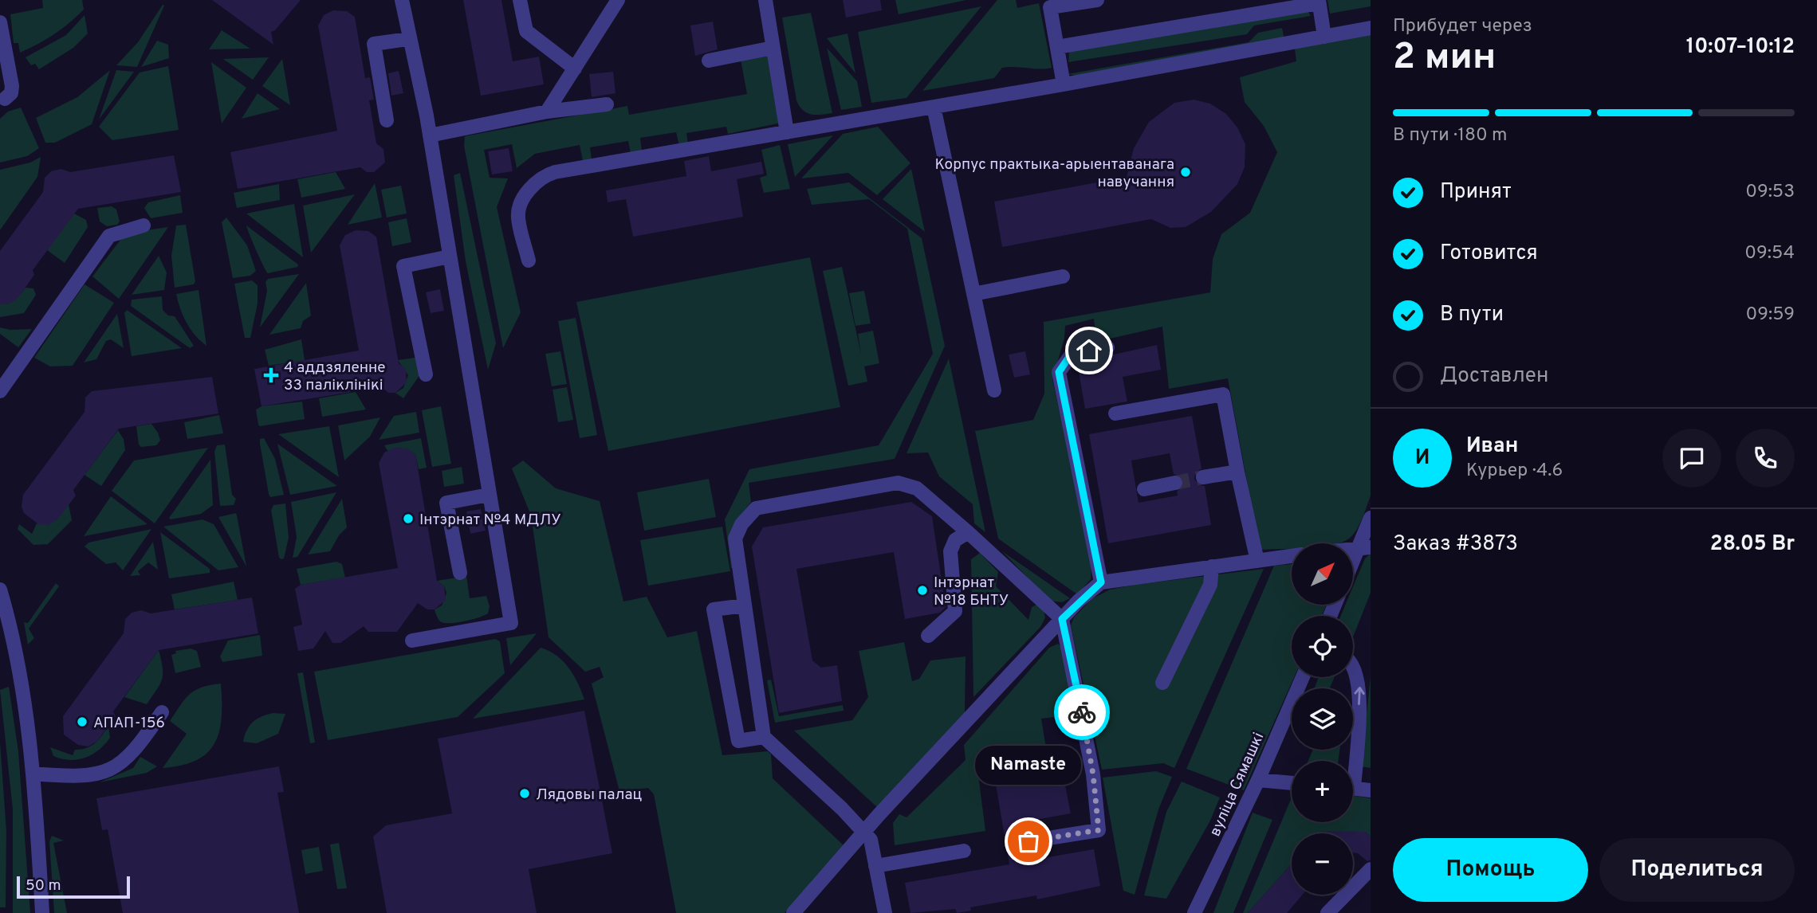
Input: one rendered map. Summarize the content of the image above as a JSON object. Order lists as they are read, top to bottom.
{
  "streets": {
    "street": ["вуліца Сямашкі"]
  },
  "places": {
    "other": [
      "Корпус практыка-арыентаванага навучання",
      "Інтэрнат №4 МДЛУ",
      "Інтэрнат №18 БНТУ",
      "АПАП-156",
      "Лядовы палац",
      "Namaste"
    ],
    "health": ["4 аддзяленне 33 паліклінікі"]
  },
  "scale_bar": "50 m",
  "north": "top right",
  "page": {
    "heading": ["2 мин", "Прибудет через", "10:07–10:12"],
    "panel": [
      "Иван",
      "Курьер · 4.6",
      "Заказ #3873",
      "28.05 Br"
    ],
    "bar": "В пути · 180 m",
    "list": [
      ["Принят", "09:53"],
      ["Готовится", "09:54"],
      ["В пути", "09:59"],
      "Доставлен"
    ],
    "round": "И",
    "map_buttons": ["+", "−"],
    "bubble": "Namaste",
    "buttons": ["Помощь", "Поделиться"],
    "scale": "50 m"
  }
}
